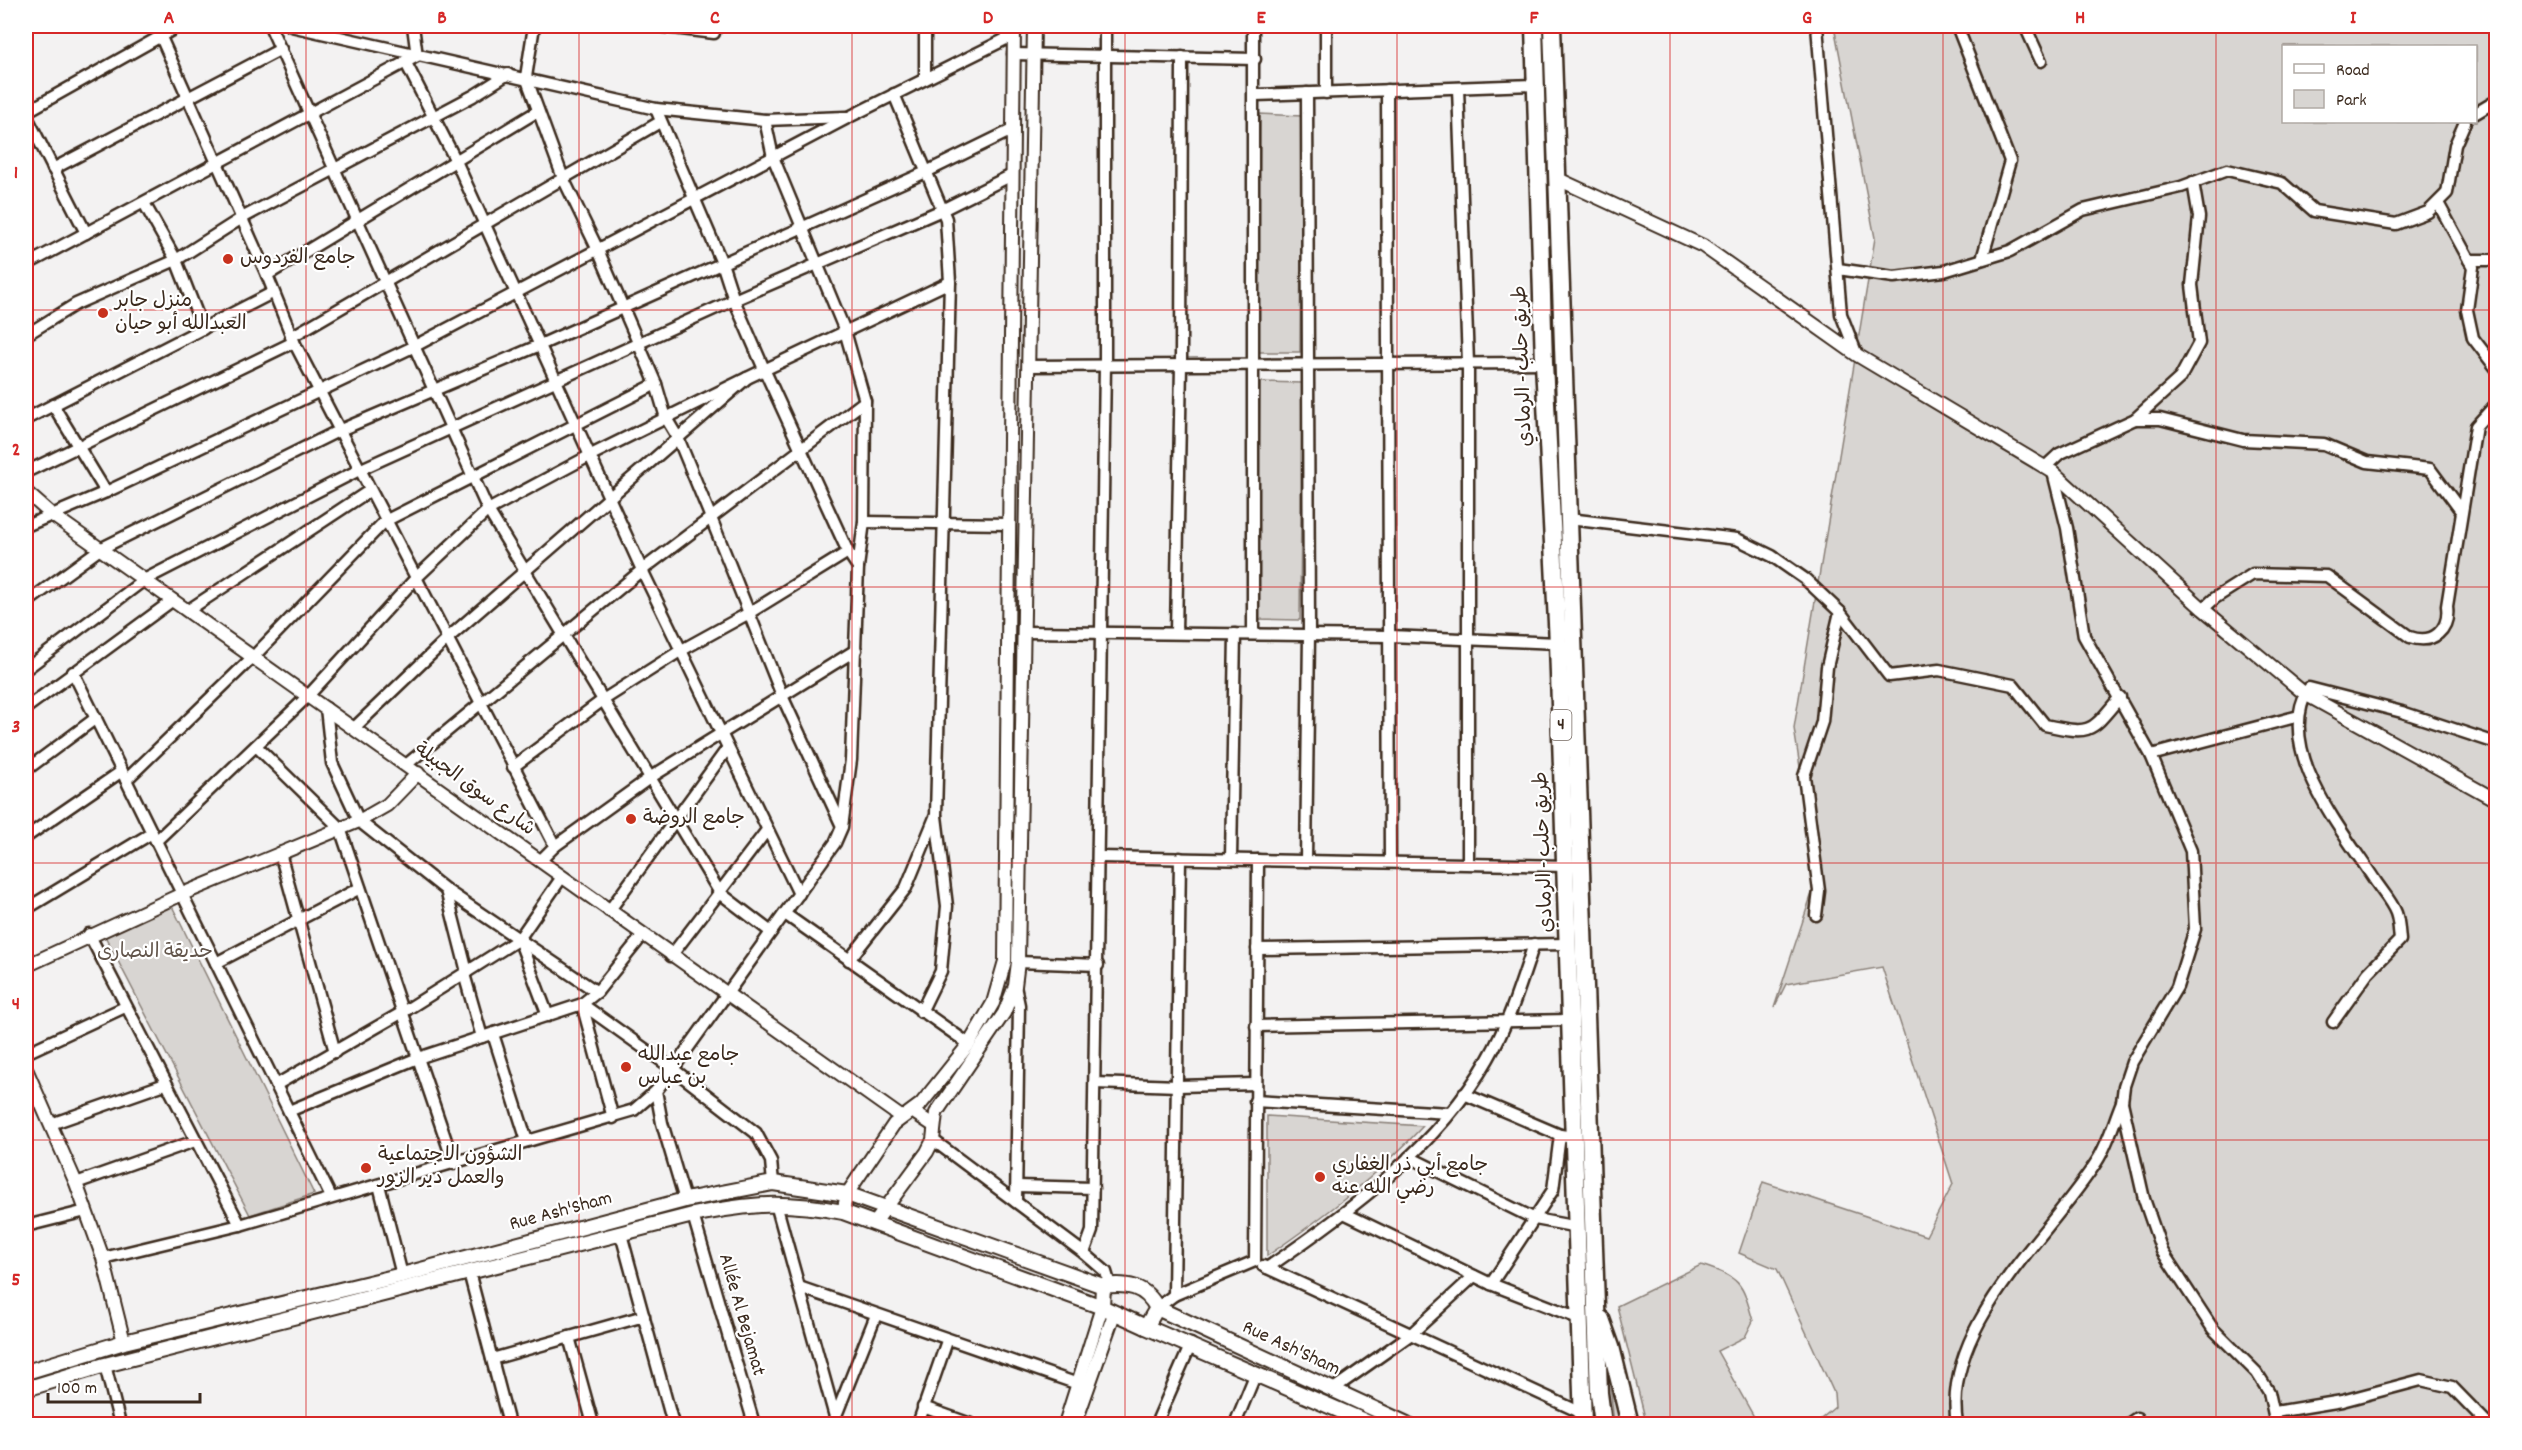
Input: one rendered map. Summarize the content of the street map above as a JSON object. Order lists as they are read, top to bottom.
{
  "streets": {
    "highway": ["طريق حلب - الرمادي", "4"],
    "main road": ["Rue Ash'Sham"],
    "street": ["شارع سوق الجبيلة", "Allée Al Bejamat"]
  },
  "crossings": [
    ["Rue Ash'Sham", "Allée Al Bejamat"]
  ],
  "parks": ["حديقة النصارى"],
  "places": [
    "جامع الفردوس",
    "منزل جابر العبدالله أبو حيان",
    "جامع الروضة",
    "جامع عبدالله بن عباس",
    "الشؤون الاجتماعية والعمل دير الزور",
    "جامع أبي ذر الغفاري رضي الله عنه"
  ],
  "legend": ["Road", "Park"],
  "scale_bar": "100 m",
  "grid": {
    "columns": [
      "A",
      "B",
      "C",
      "D",
      "E",
      "F",
      "G",
      "H",
      "I"
    ],
    "rows": [
      "1",
      "2",
      "3",
      "4",
      "5"
    ]
  }
}
